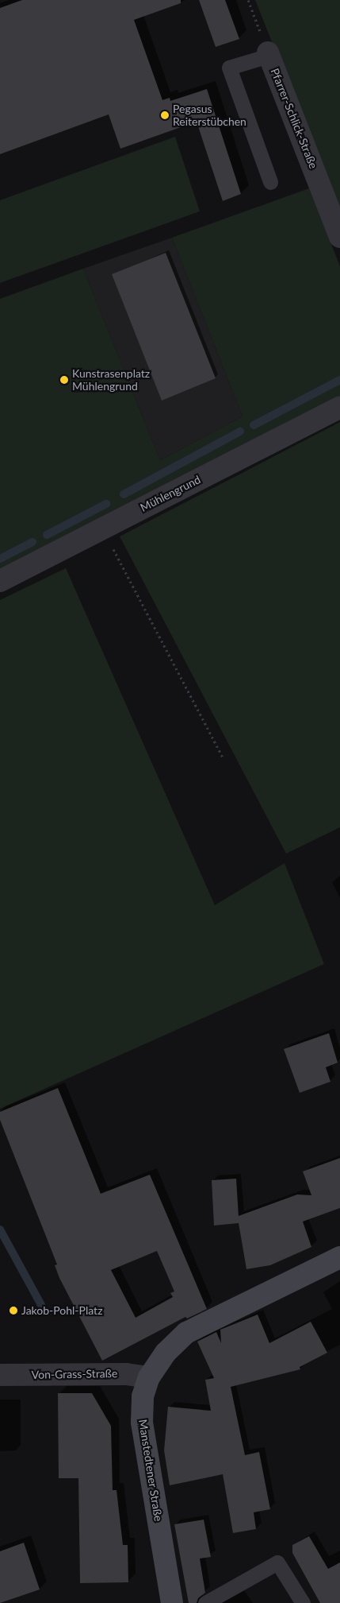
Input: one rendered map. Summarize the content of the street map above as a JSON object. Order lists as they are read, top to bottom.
{
  "streets": {
    "street": [
      "Pfarrer-Schlick-Straße",
      "Mühlengrund",
      "Von-Grass-Straße",
      "Manstedtener Straße"
    ]
  },
  "crossings": [
    ["Von-Grass-Straße", "Manstedtener Straße"]
  ],
  "places": ["Pegasus Reiterstübchen", "Kunstrasenplatz Mühlengrund", "Jakob-Pohl-Platz"]
}
